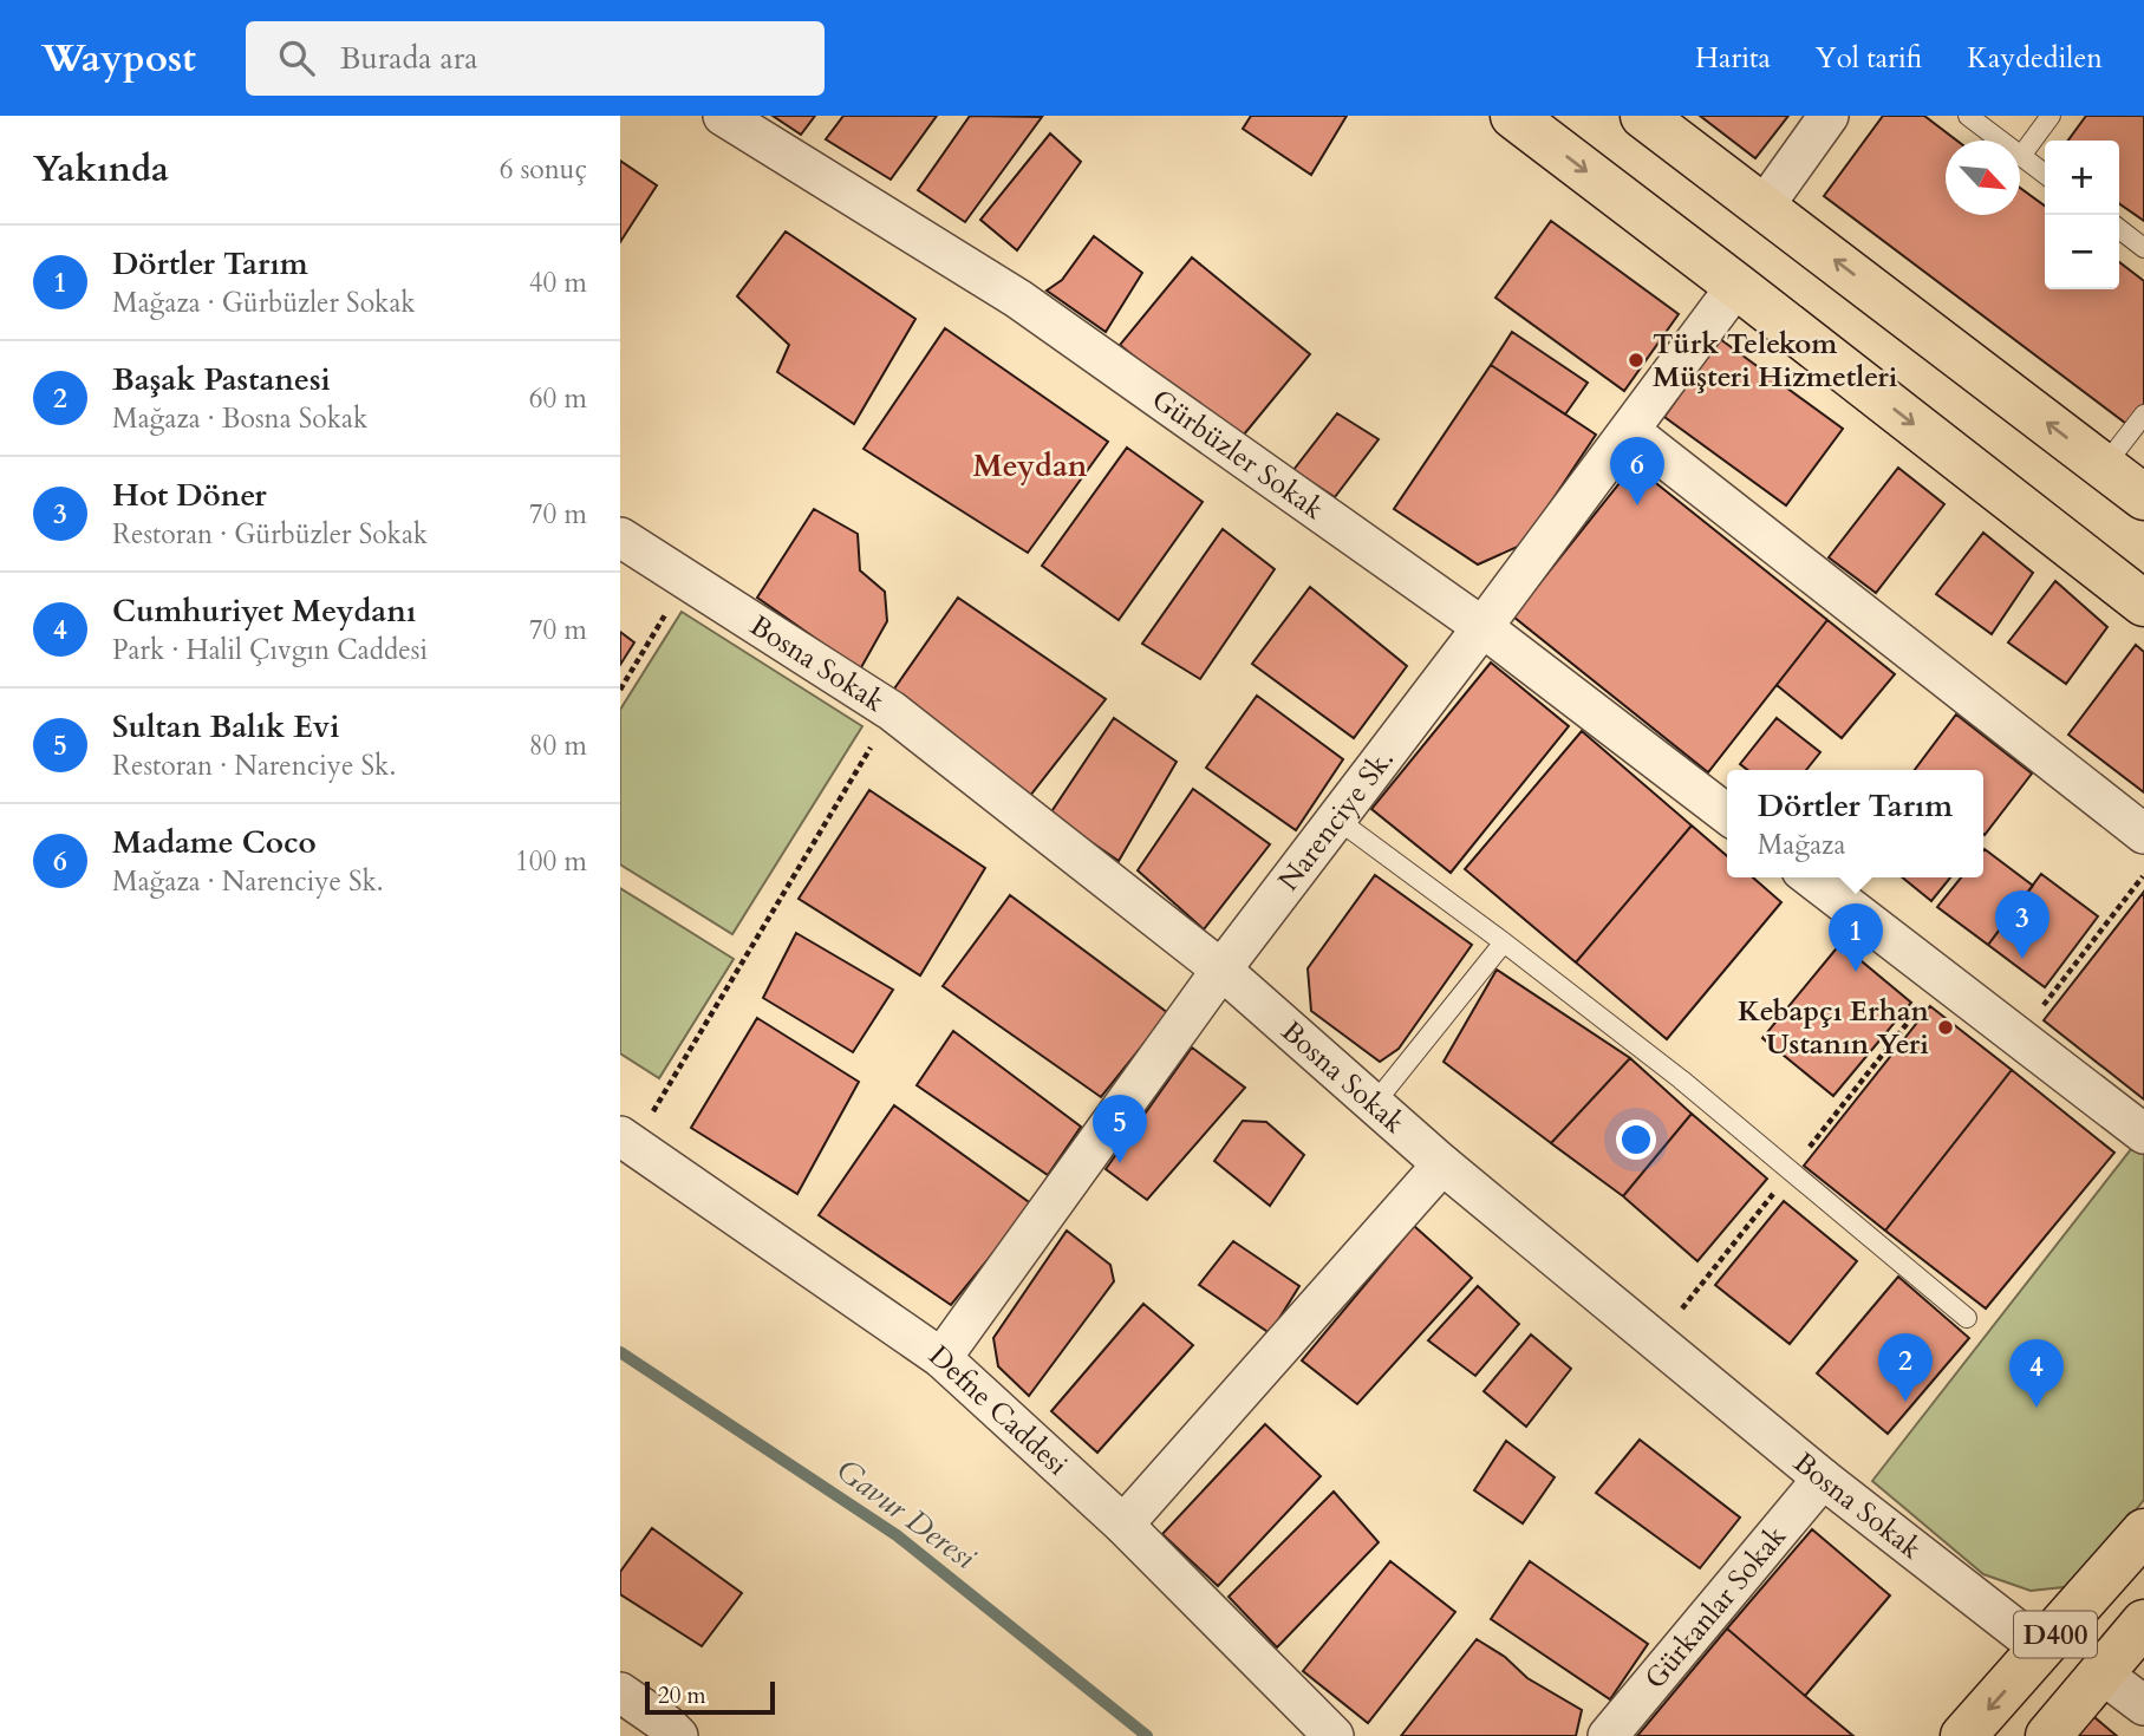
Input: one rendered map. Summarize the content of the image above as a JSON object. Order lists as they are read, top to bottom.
{
  "streets": {
    "highway": ["D400"],
    "street": [
      "Gürbüzler Sokak",
      "Bosna Sokak",
      "Narenciye Sk.",
      "Defne Caddesi",
      "Gürkanlar Sokak"
    ]
  },
  "crossings": [
    ["Gürbüzler Sokak", "Narenciye Sk."],
    ["Bosna Sokak", "Narenciye Sk."],
    ["Bosna Sokak", "Gürkanlar Sokak"],
    ["Bosna Sokak", "D400"],
    ["Narenciye Sk.", "Defne Caddesi"]
  ],
  "districts": ["Meydan"],
  "water": ["Gavur Deresi"],
  "places": ["Türk Telekom Müşteri Hizmetleri", "Kebapçı Erhan Ustanın Yeri"],
  "scale_bar": "20 m",
  "north": "bottom right",
  "page": {
    "header": "Waypost",
    "search": "Burada ara",
    "nav": ["Harita", "Yol tarifi", "Kaydedilen"],
    "heading": ["Yakında", "6 sonuç"],
    "map_buttons": ["+", "−"],
    "list": [
      {
        "mark": "1",
        "name": "Dörtler Tarım",
        "note": "Mağaza · Gürbüzler Sokak",
        "value": "40 m"
      },
      {
        "mark": "2",
        "name": "Başak Pastanesi",
        "note": "Mağaza · Bosna Sokak",
        "value": "60 m"
      },
      {
        "mark": "3",
        "name": "Hot Döner",
        "note": "Restoran · Gürbüzler Sokak",
        "value": "70 m"
      },
      {
        "mark": "4",
        "name": "Cumhuriyet Meydanı",
        "note": "Park · Halil Çıvgın Caddesi",
        "value": "70 m"
      },
      {
        "mark": "5",
        "name": "Sultan Balık Evi",
        "note": "Restoran · Narenciye Sk.",
        "value": "80 m"
      },
      {
        "mark": "6",
        "name": "Madame Coco",
        "note": "Mağaza · Narenciye Sk.",
        "value": "100 m"
      }
    ],
    "pins": [
      "6",
      "3",
      "1",
      "5",
      "2",
      "4"
    ],
    "popup": ["Dörtler Tarım", "Mağaza"],
    "scale": "20 m"
  }
}
